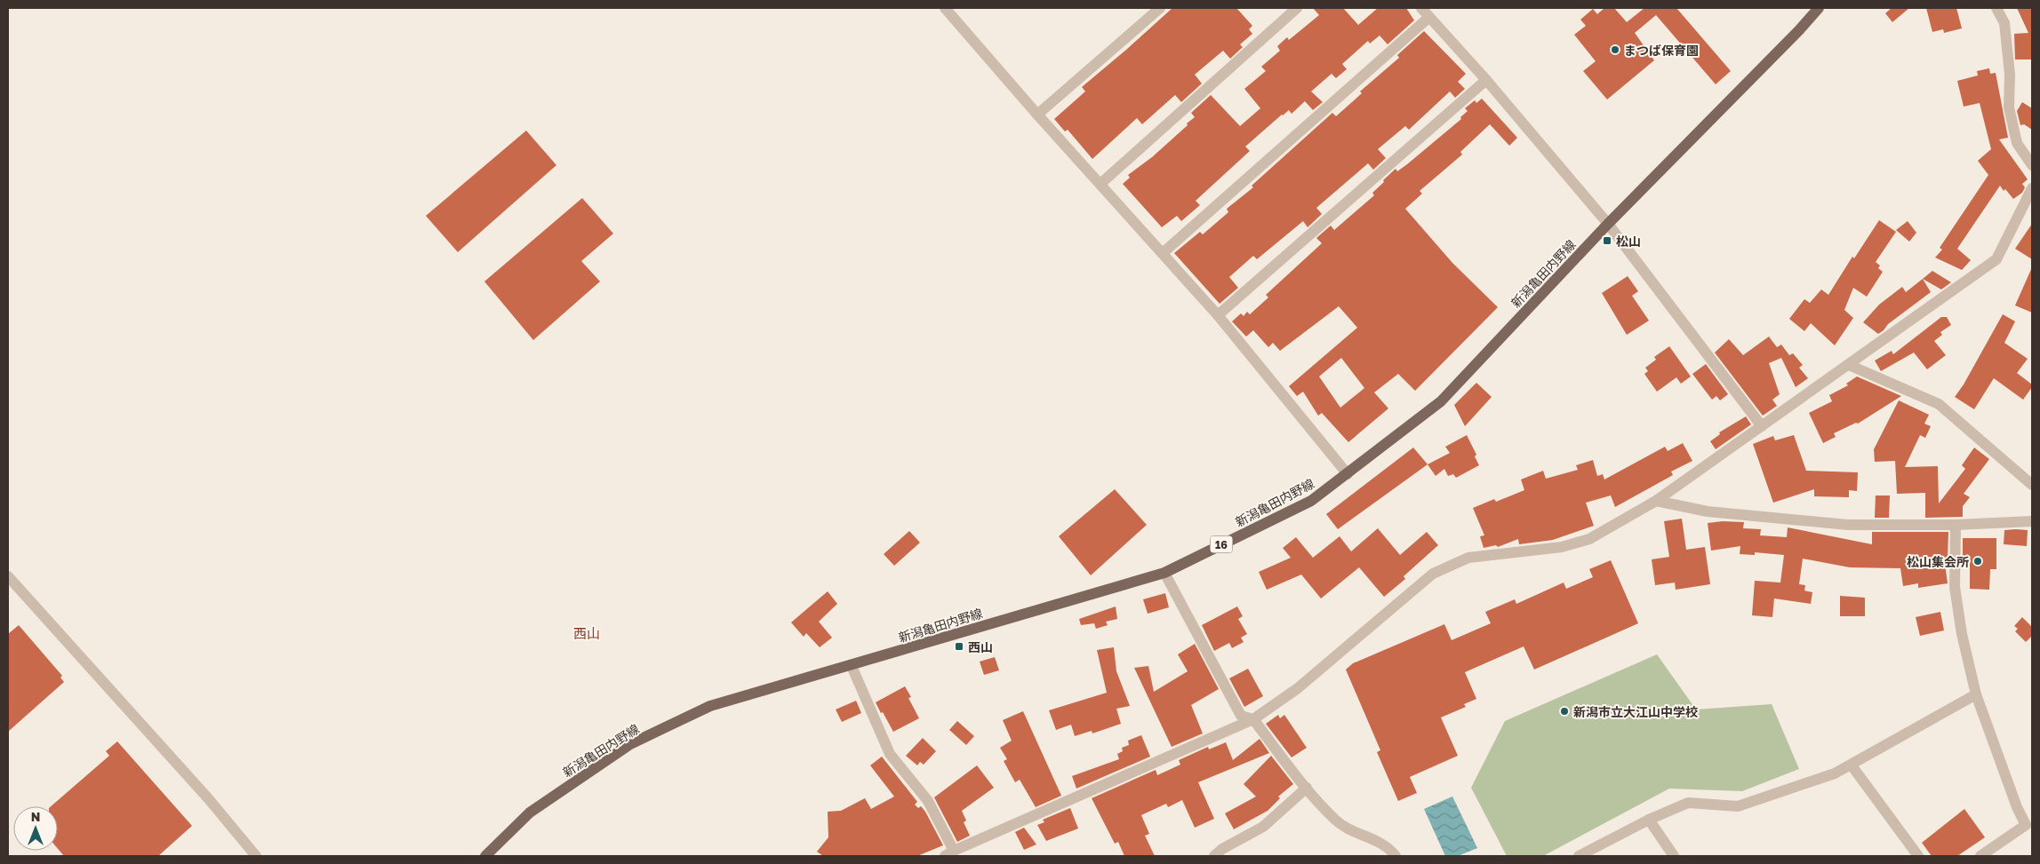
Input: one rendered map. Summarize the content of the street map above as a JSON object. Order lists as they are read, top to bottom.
{
  "streets": {
    "main road": ["新潟亀田内野線", "16"]
  },
  "districts": ["西山"],
  "places": {
    "other": ["まつば保育園", "松山集会所", "新潟市立大江山中学校"],
    "transit": ["松山", "西山"]
  },
  "north": "top"
}
